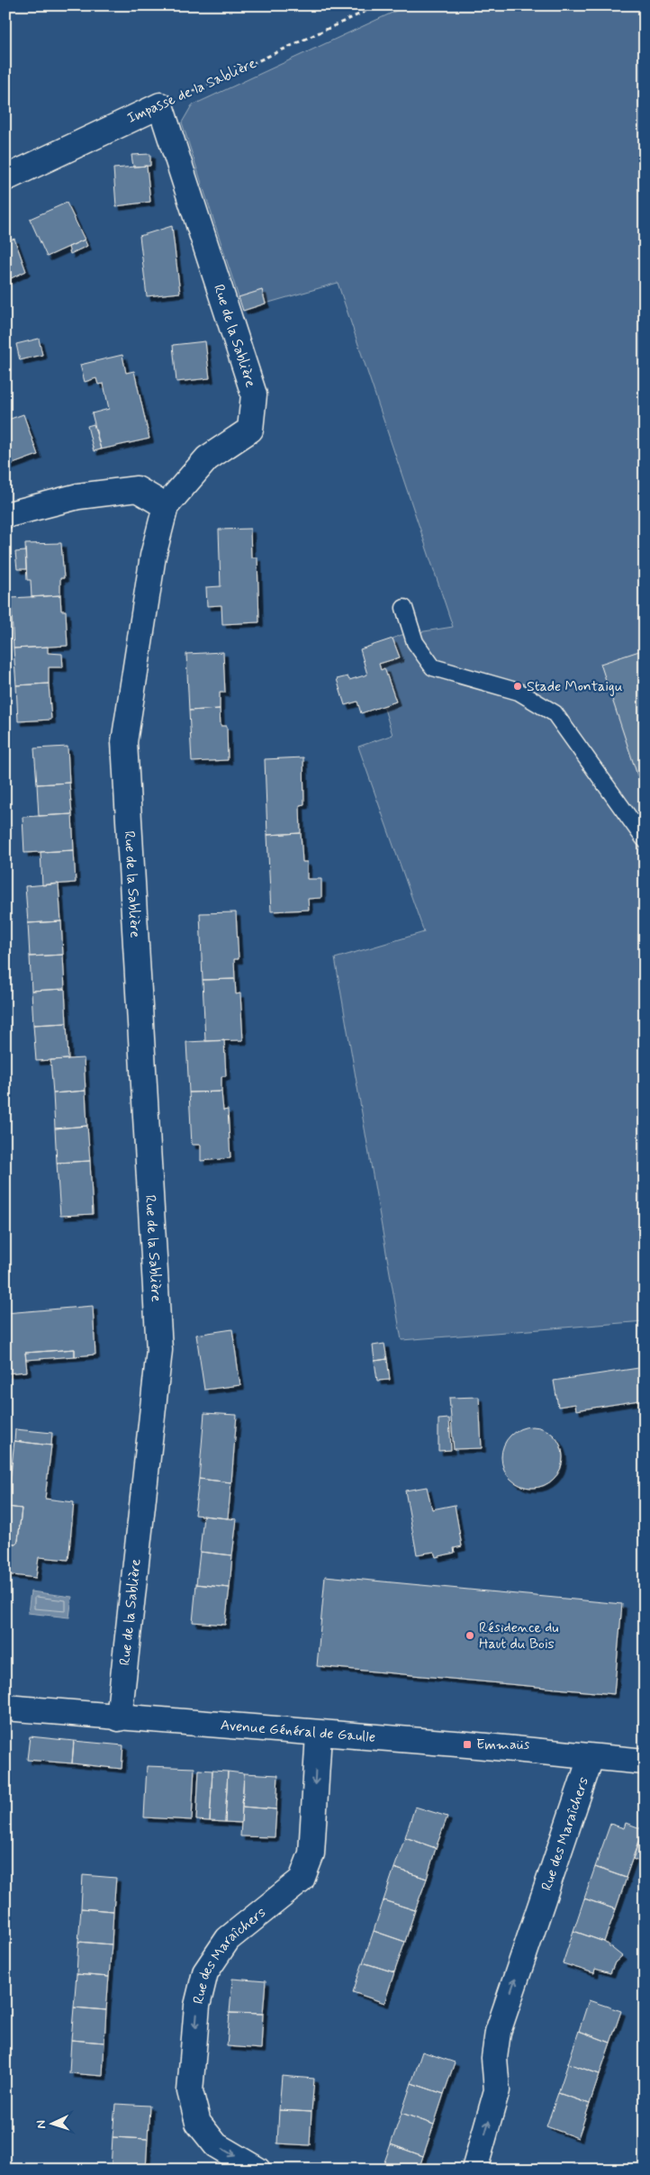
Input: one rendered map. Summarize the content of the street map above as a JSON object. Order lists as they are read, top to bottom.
{
  "streets": {
    "street": [
      "Impasse de la Sablière",
      "Rue de la Sablière",
      "Avenue Général de Gaulle",
      "Rue des Maraîchers"
    ]
  },
  "crossings": [
    ["Impasse de la Sablière", "Rue de la Sablière"],
    ["Rue de la Sablière", "Avenue Général de Gaulle"],
    ["Avenue Général de Gaulle", "Rue des Maraîchers"]
  ],
  "places": {
    "other": ["Stade Montaigu", "Résidence du Haut du Bois"],
    "transit": ["Emmaüs"]
  },
  "north": "left"
}
